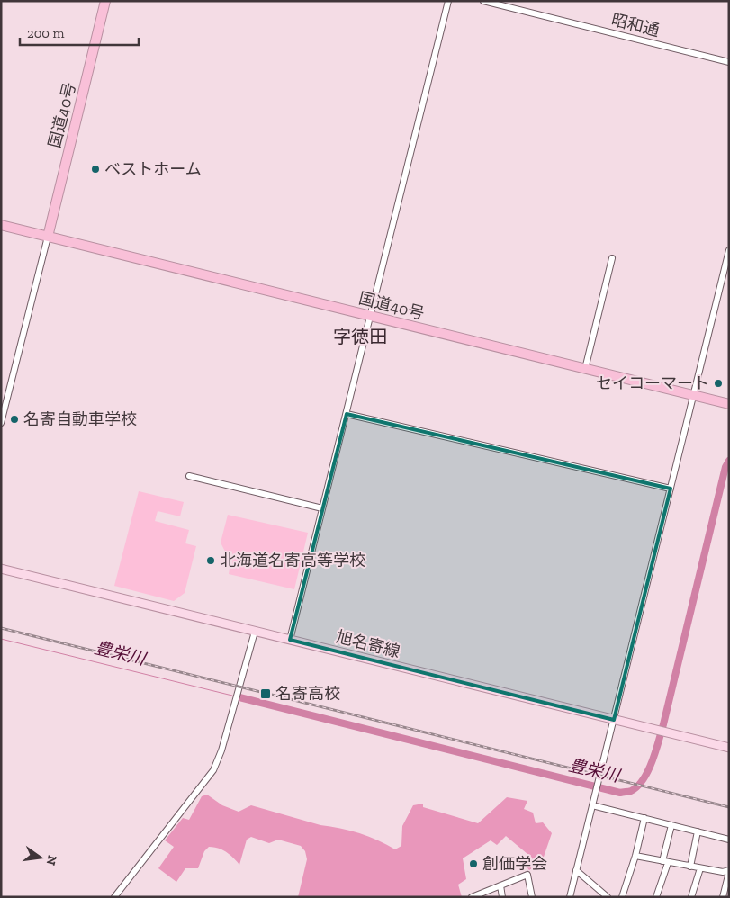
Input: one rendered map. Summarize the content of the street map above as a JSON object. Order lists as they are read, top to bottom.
{
  "streets": {
    "highway": ["国道40号"],
    "main road": ["旭名寄線"],
    "street": ["昭和通"]
  },
  "districts": ["字徳田"],
  "water": ["豊栄川"],
  "places": {
    "other": [
      "ベストホーム",
      "セイコーマート",
      "名寄自動車学校",
      "北海道名寄高等学校",
      "創価学会"
    ],
    "transit": ["名寄高校"]
  },
  "scale_bar": "200 m",
  "north": "right"
}
